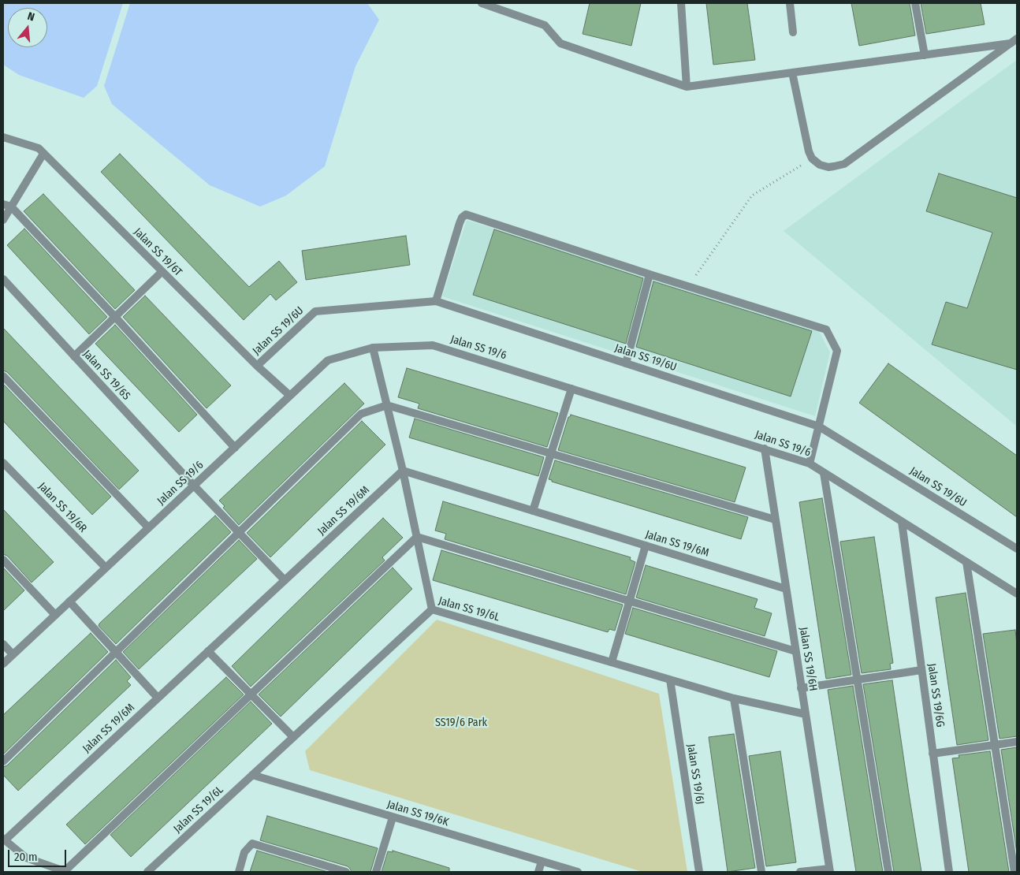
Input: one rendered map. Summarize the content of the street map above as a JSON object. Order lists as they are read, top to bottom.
{
  "streets": {
    "street": [
      "Jalan SS 19/6T",
      "Jalan SS 19/6U",
      "Jalan SS 19/6",
      "Jalan SS 19/6S",
      "Jalan SS 19/6R",
      "Jalan SS 19/6M",
      "Jalan SS 19/6L",
      "Jalan SS 19/6H",
      "Jalan SS 19/6G",
      "Jalan SS 19/6J",
      "Jalan SS 19/6K"
    ]
  },
  "crossings": [
    ["Jalan SS 19/6T", "Jalan SS 19/6U"],
    ["Jalan SS 19/6T", "Jalan SS 19/6"],
    ["Jalan SS 19/6", "Jalan SS 19/6S"],
    ["Jalan SS 19/6", "Jalan SS 19/6R"],
    ["Jalan SS 19/6", "Jalan SS 19/6H"],
    ["Jalan SS 19/6", "Jalan SS 19/6G"],
    ["Jalan SS 19/6S", "Jalan SS 19/6M"],
    ["Jalan SS 19/6M", "Jalan SS 19/6H"],
    ["Jalan SS 19/6L", "Jalan SS 19/6H"],
    ["Jalan SS 19/6L", "Jalan SS 19/6J"],
    ["Jalan SS 19/6L", "Jalan SS 19/6K"]
  ],
  "parks": ["SS19/6 Park"],
  "scale_bar": "20 m",
  "north": "top"
}
